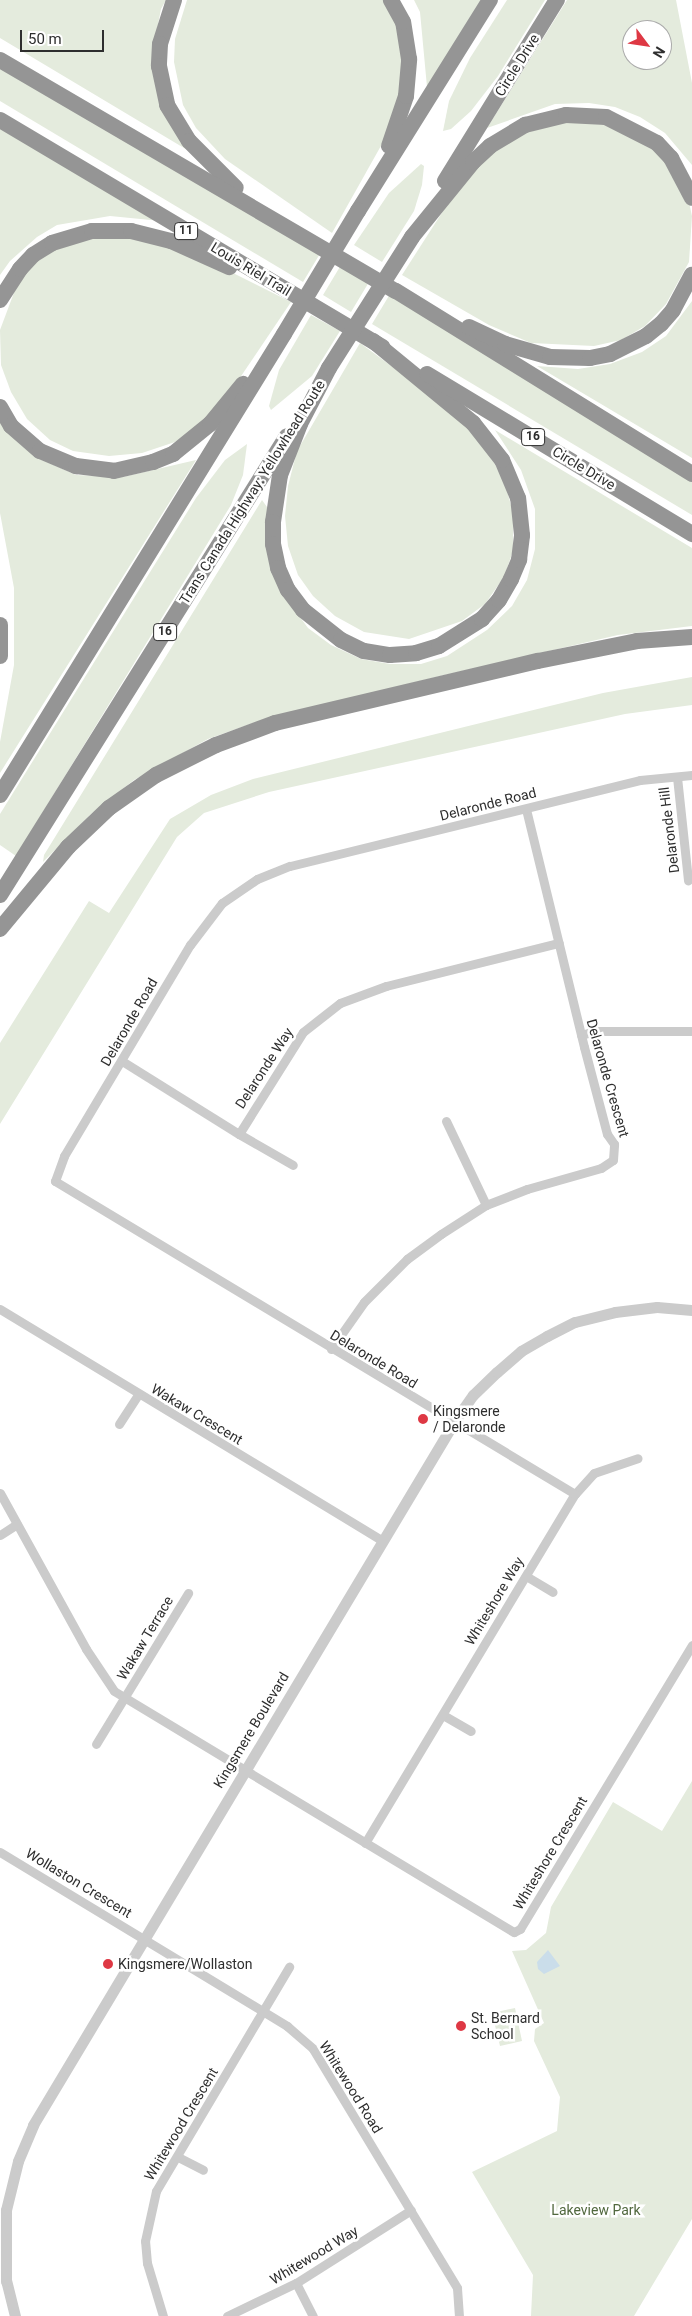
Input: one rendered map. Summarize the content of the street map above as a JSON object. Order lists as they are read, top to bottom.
{
  "streets": {
    "highway": [
      "Circle Drive",
      "11",
      "Louis Riel Trail",
      "16",
      "Trans Canada Highway: Yellowhead Route"
    ],
    "street": [
      "Delaronde Road",
      "Delaronde Hill",
      "Delaronde Way",
      "Delaronde Crescent",
      "Wakaw Crescent",
      "Whiteshore Way",
      "Wakaw Terrace",
      "Kingsmere Boulevard",
      "Whiteshore Crescent",
      "Wollaston Crescent",
      "Whitewood Road",
      "Whitewood Crescent",
      "Whitewood Way"
    ]
  },
  "crossings": [
    ["Circle Drive", "Louis Riel Trail"],
    ["Circle Drive", "Trans Canada Highway: Yellowhead Route"],
    ["Delaronde Road", "Delaronde Hill"],
    ["Delaronde Road", "Delaronde Crescent"],
    ["Delaronde Road", "Kingsmere Boulevard"],
    ["Delaronde Way", "Delaronde Crescent"],
    ["Wakaw Crescent", "Kingsmere Boulevard"],
    ["Whiteshore Way", "Whiteshore Crescent"],
    ["Kingsmere Boulevard", "Whiteshore Crescent"],
    ["Kingsmere Boulevard", "Wollaston Crescent"],
    ["Kingsmere Boulevard", "Whitewood Road"],
    ["Wollaston Crescent", "Whitewood Road"],
    ["Whitewood Road", "Whitewood Crescent"],
    ["Whitewood Road", "Whitewood Way"]
  ],
  "parks": ["Lakeview Park"],
  "places": ["Kingsmere / Delaronde", "Kingsmere/Wollaston", "St. Bernard School"],
  "scale_bar": "50 m",
  "north": "bottom right"
}
